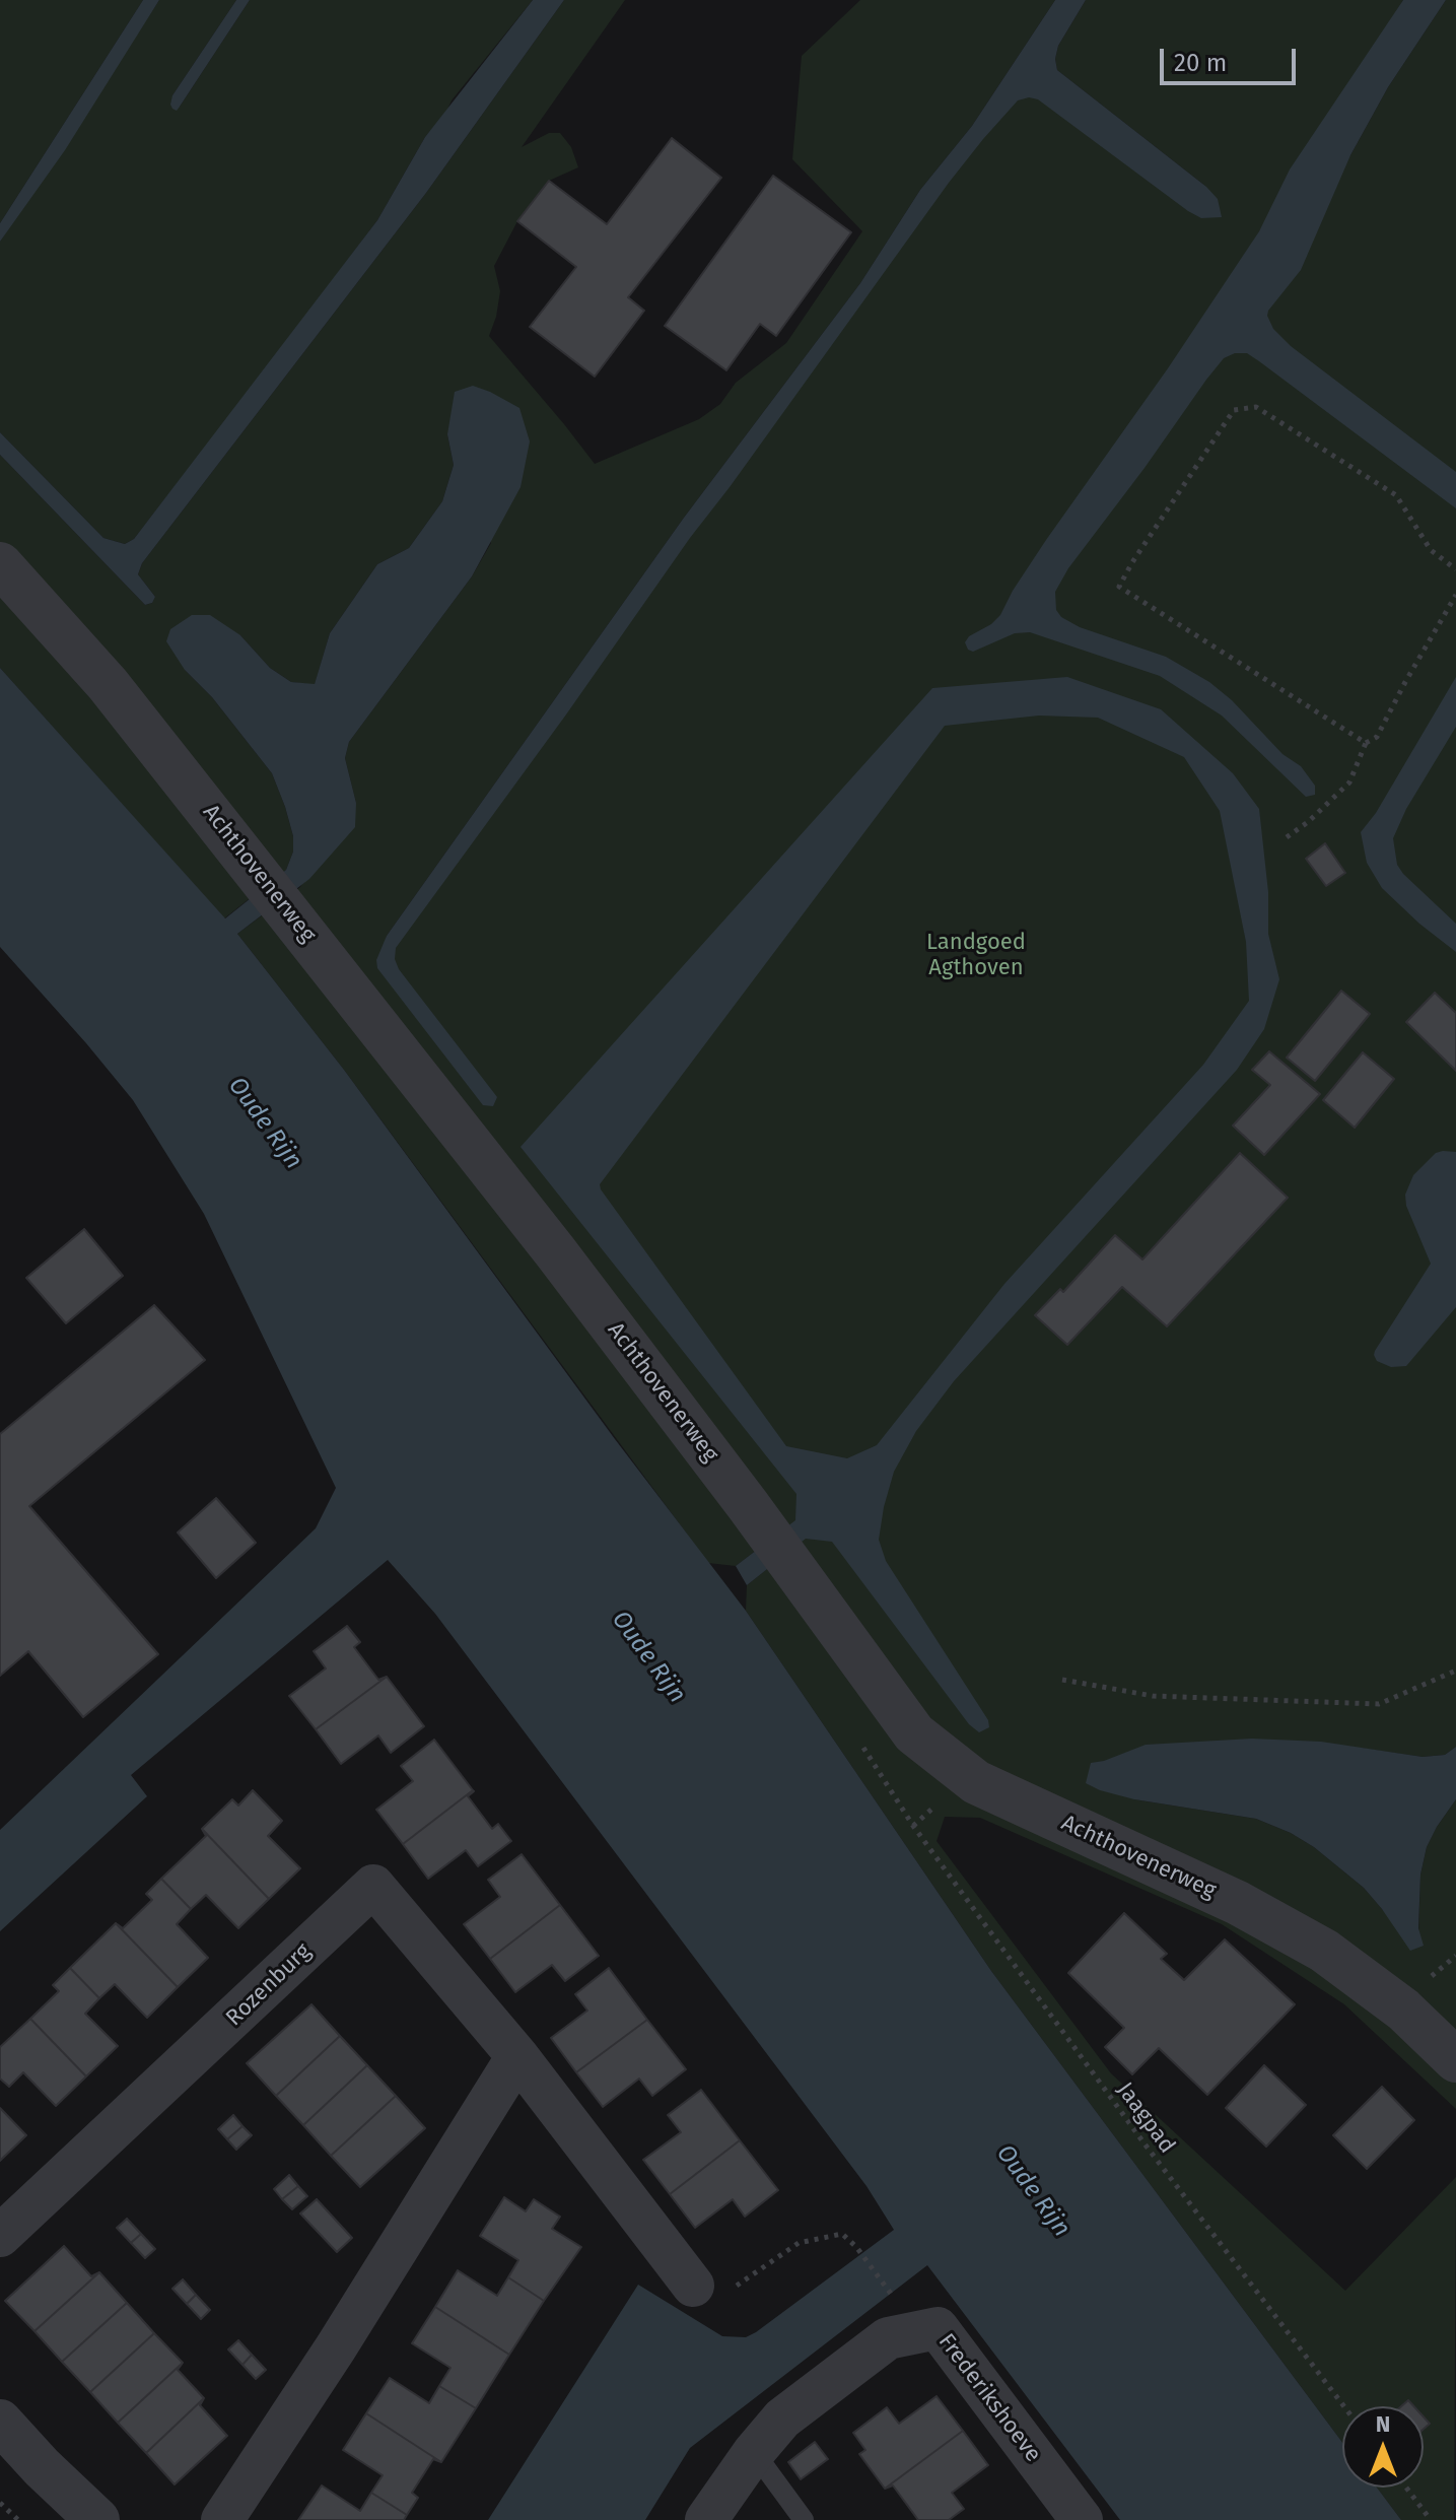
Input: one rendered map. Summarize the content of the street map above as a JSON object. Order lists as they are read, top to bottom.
{
  "streets": {
    "street": ["Achthovenerweg", "Rozenburg", "Frederikshoeve"],
    "path": ["Jaagpad"]
  },
  "water": ["Oude Rijn"],
  "parks": ["Landgoed Agthoven"],
  "scale_bar": "20 m",
  "north": "top"
}
